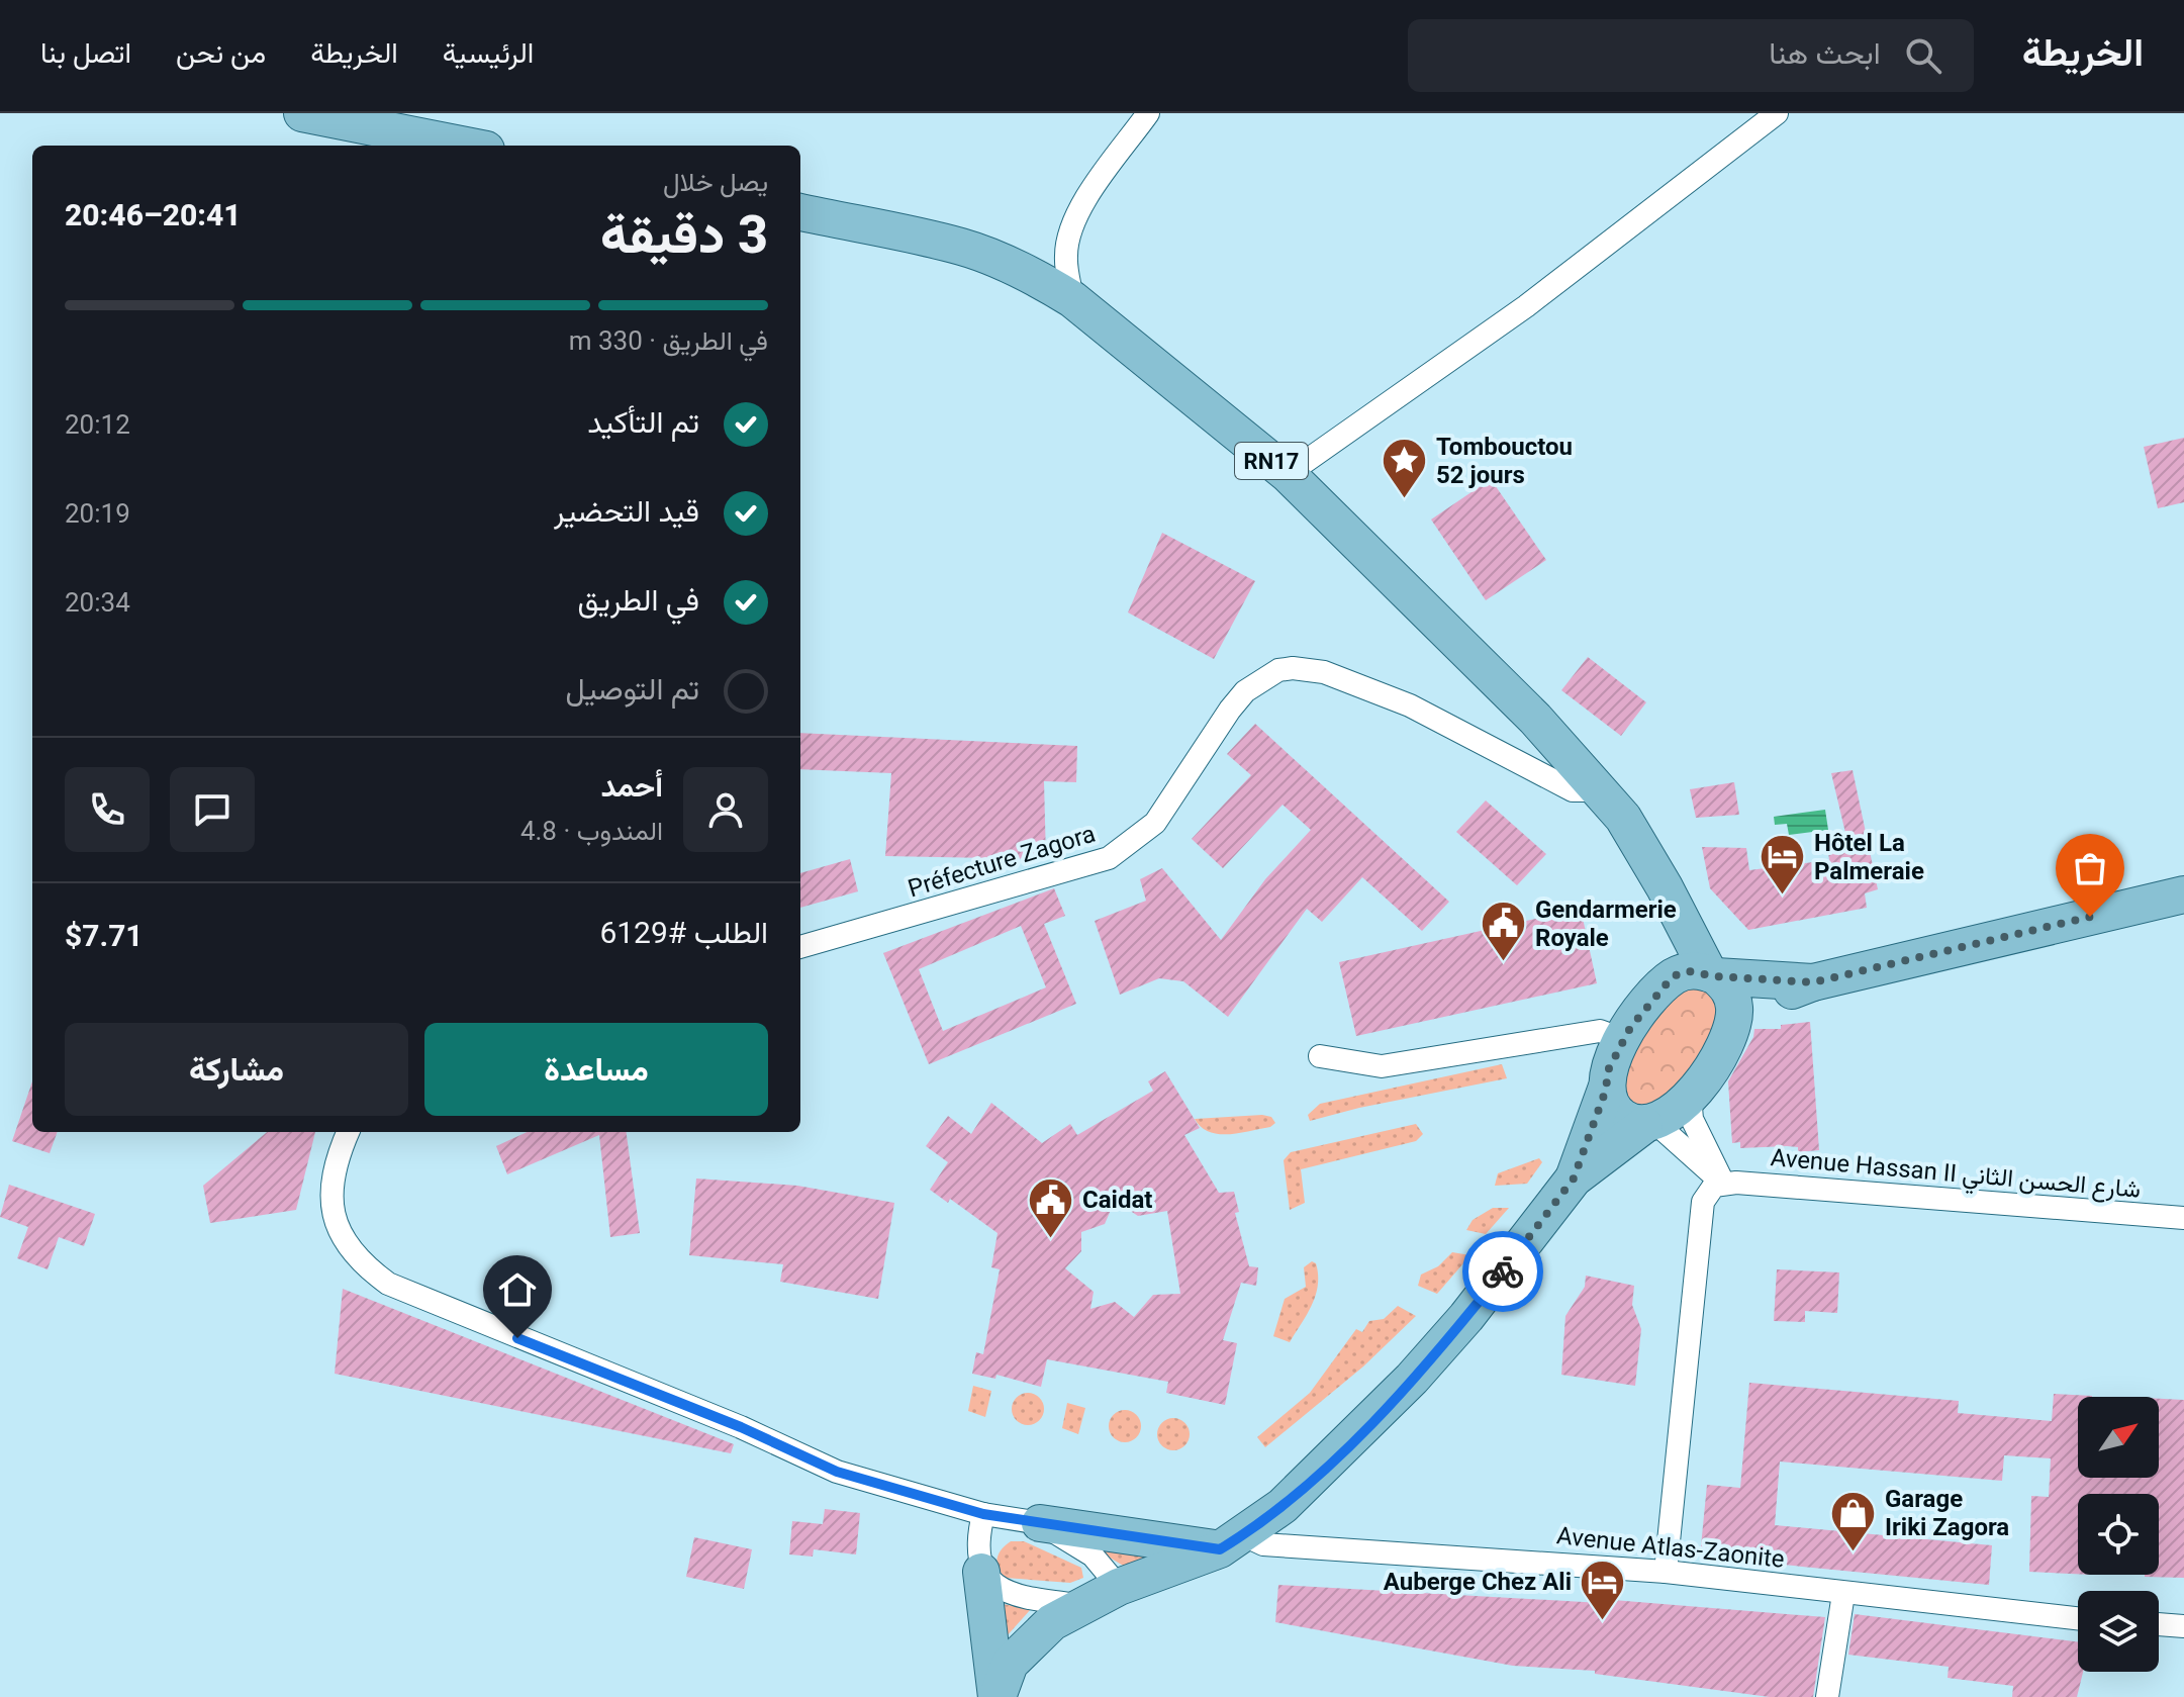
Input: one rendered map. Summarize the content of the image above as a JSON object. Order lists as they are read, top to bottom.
{
  "streets": {
    "main road": ["RN17"],
    "street": ["Préfecture Zagora", "Avenue Hassan II شارع الحسن الثاني", "Avenue Atlas-Zaonite"]
  },
  "crossings": [
    ["RN17", "Préfecture Zagora"]
  ],
  "places": {
    "place": ["Tombouctou 52 jours"],
    "hotel": ["Hôtel La Palmeraie", "Auberge Chez Ali"],
    "public building": ["Gendarmerie Royale", "Caidat"],
    "shop": ["Garage Iriki Zagora"]
  },
  "north": "top right",
  "page": {
    "header": "الخريطة",
    "search": "ابحث هنا",
    "nav": [
      "الرئيسية",
      "الخريطة",
      "من نحن",
      "اتصل بنا"
    ],
    "heading": ["3 دقيقة", "يصل خلال", "20:41–20:46"],
    "panel": [
      "أحمد",
      "المندوب · 4.8",
      "الطلب #6129",
      "$7.71"
    ],
    "bar": "في الطريق · 330 m",
    "list": [
      ["تم التأكيد", "20:12"],
      ["قيد التحضير", "20:19"],
      ["في الطريق", "20:34"],
      "تم التوصيل"
    ],
    "buttons": ["مساعدة", "مشاركة"]
  }
}
